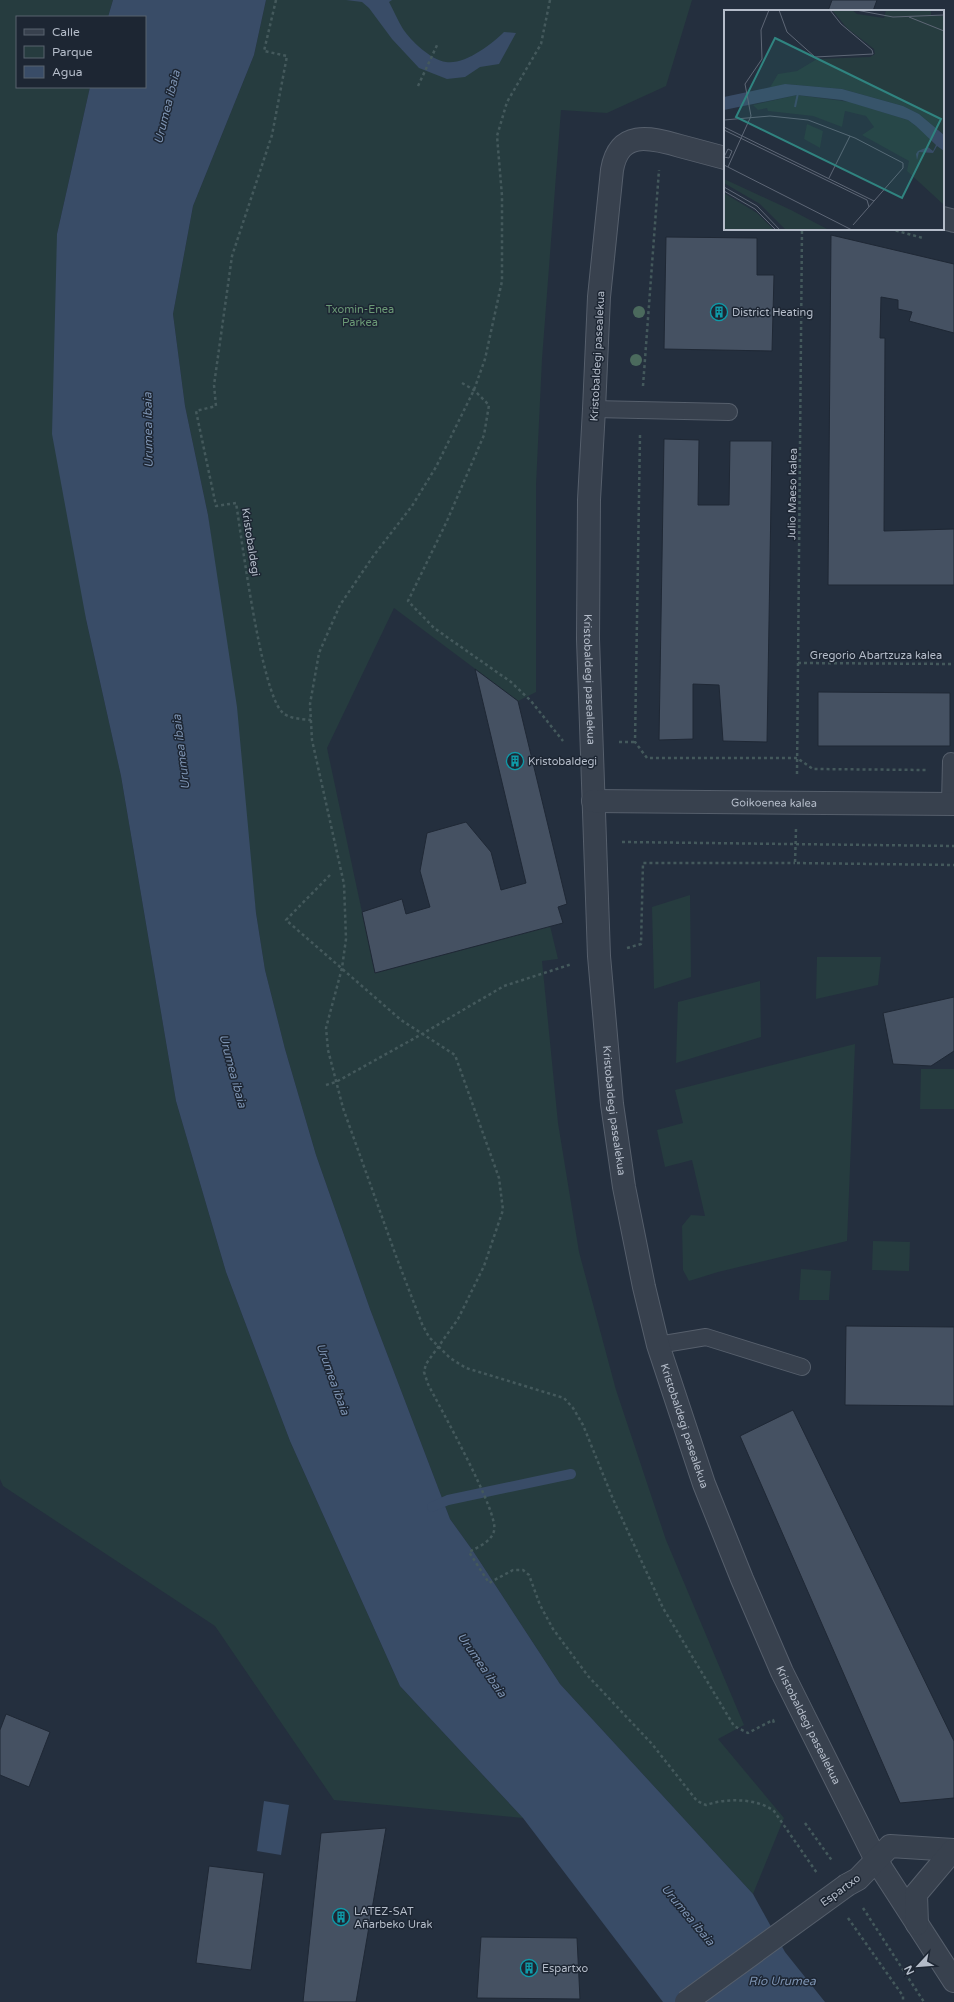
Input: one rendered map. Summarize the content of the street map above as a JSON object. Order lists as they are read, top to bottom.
{
  "streets": {
    "street": ["Kristobaldegi pasealekua", "Goikoenea kalea", "Espartxo"],
    "path": ["Julio Maeso kalea", "Kristobaldegi", "Gregorio Abartzuza kalea"]
  },
  "crossings": [
    ["Kristobaldegi pasealekua", "Goikoenea kalea"],
    ["Kristobaldegi pasealekua", "Espartxo"],
    ["Julio Maeso kalea", "Gregorio Abartzuza kalea"],
    ["Julio Maeso kalea", "Goikoenea kalea"]
  ],
  "water": ["Urumea ibaia", "Río Urumea"],
  "parks": ["Txomin-Enea Parkea"],
  "places": {
    "building": [
      "District Heating",
      "Kristobaldegi",
      "LATEZ-SAT Añarbeko Urak",
      "Espartxo"
    ]
  },
  "legend": ["Calle", "Parque", "Agua"],
  "north": "bottom left"
}
